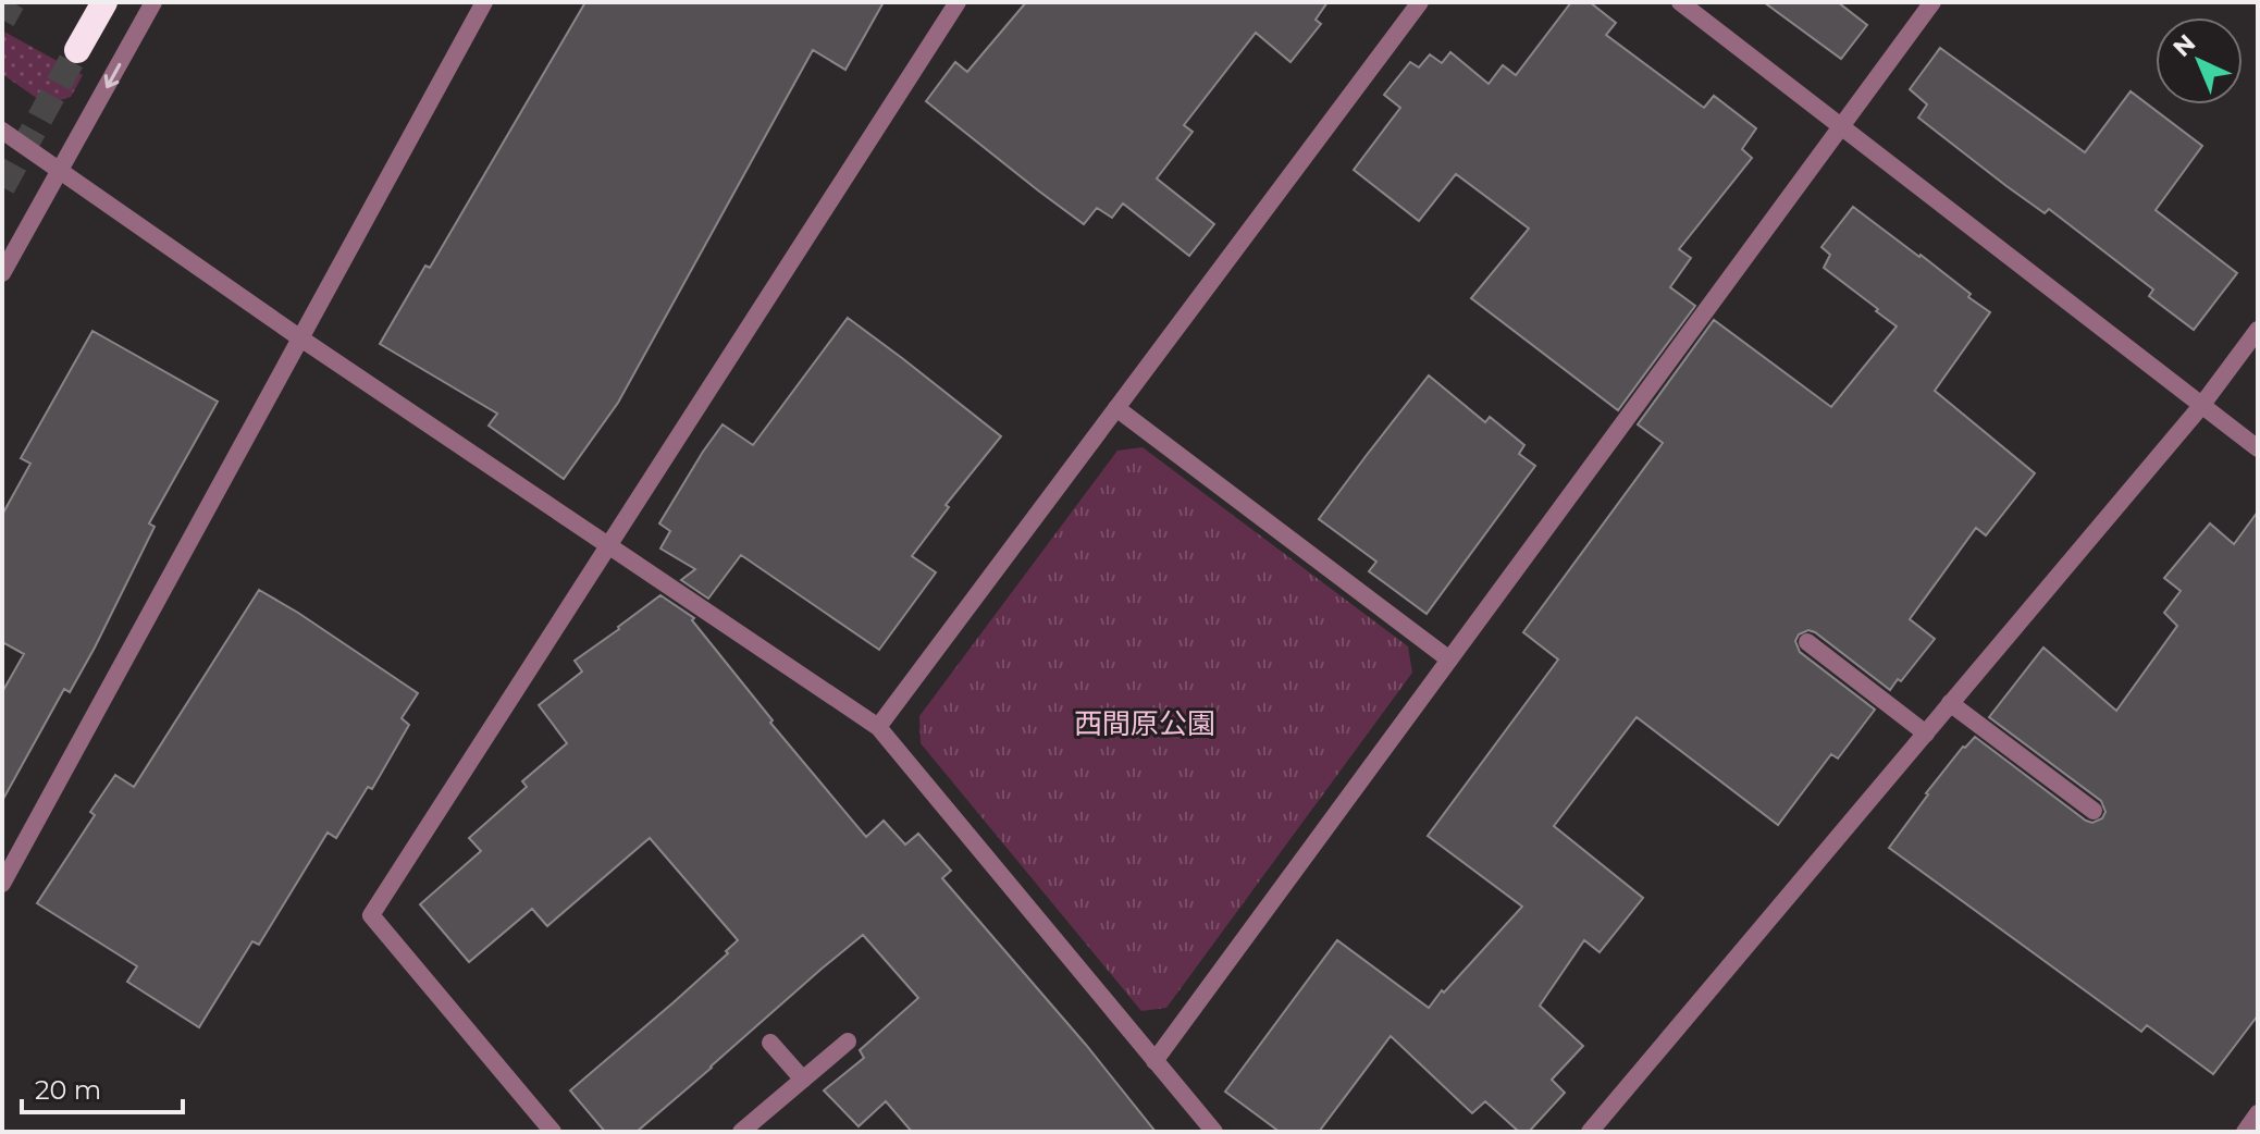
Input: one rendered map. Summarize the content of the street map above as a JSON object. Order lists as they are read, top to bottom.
{
  "parks": ["西間原公園"],
  "scale_bar": "20 m",
  "north": "top left"
}
